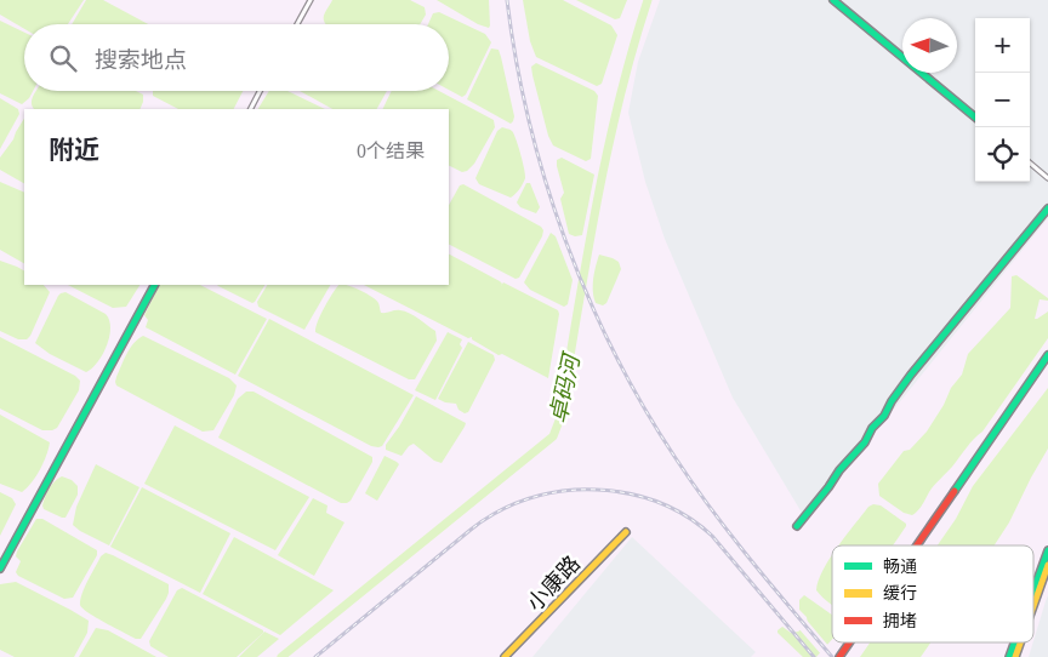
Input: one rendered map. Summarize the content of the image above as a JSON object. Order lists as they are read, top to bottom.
{
  "streets": {
    "street": ["小康路"]
  },
  "water": ["卓码河"],
  "legend": ["畅通", "缓行", "拥堵"],
  "north": "left",
  "page": {
    "map_buttons": ["+", "−"],
    "search": "搜索地点",
    "heading": ["附近", "0个结果"]
  }
}
